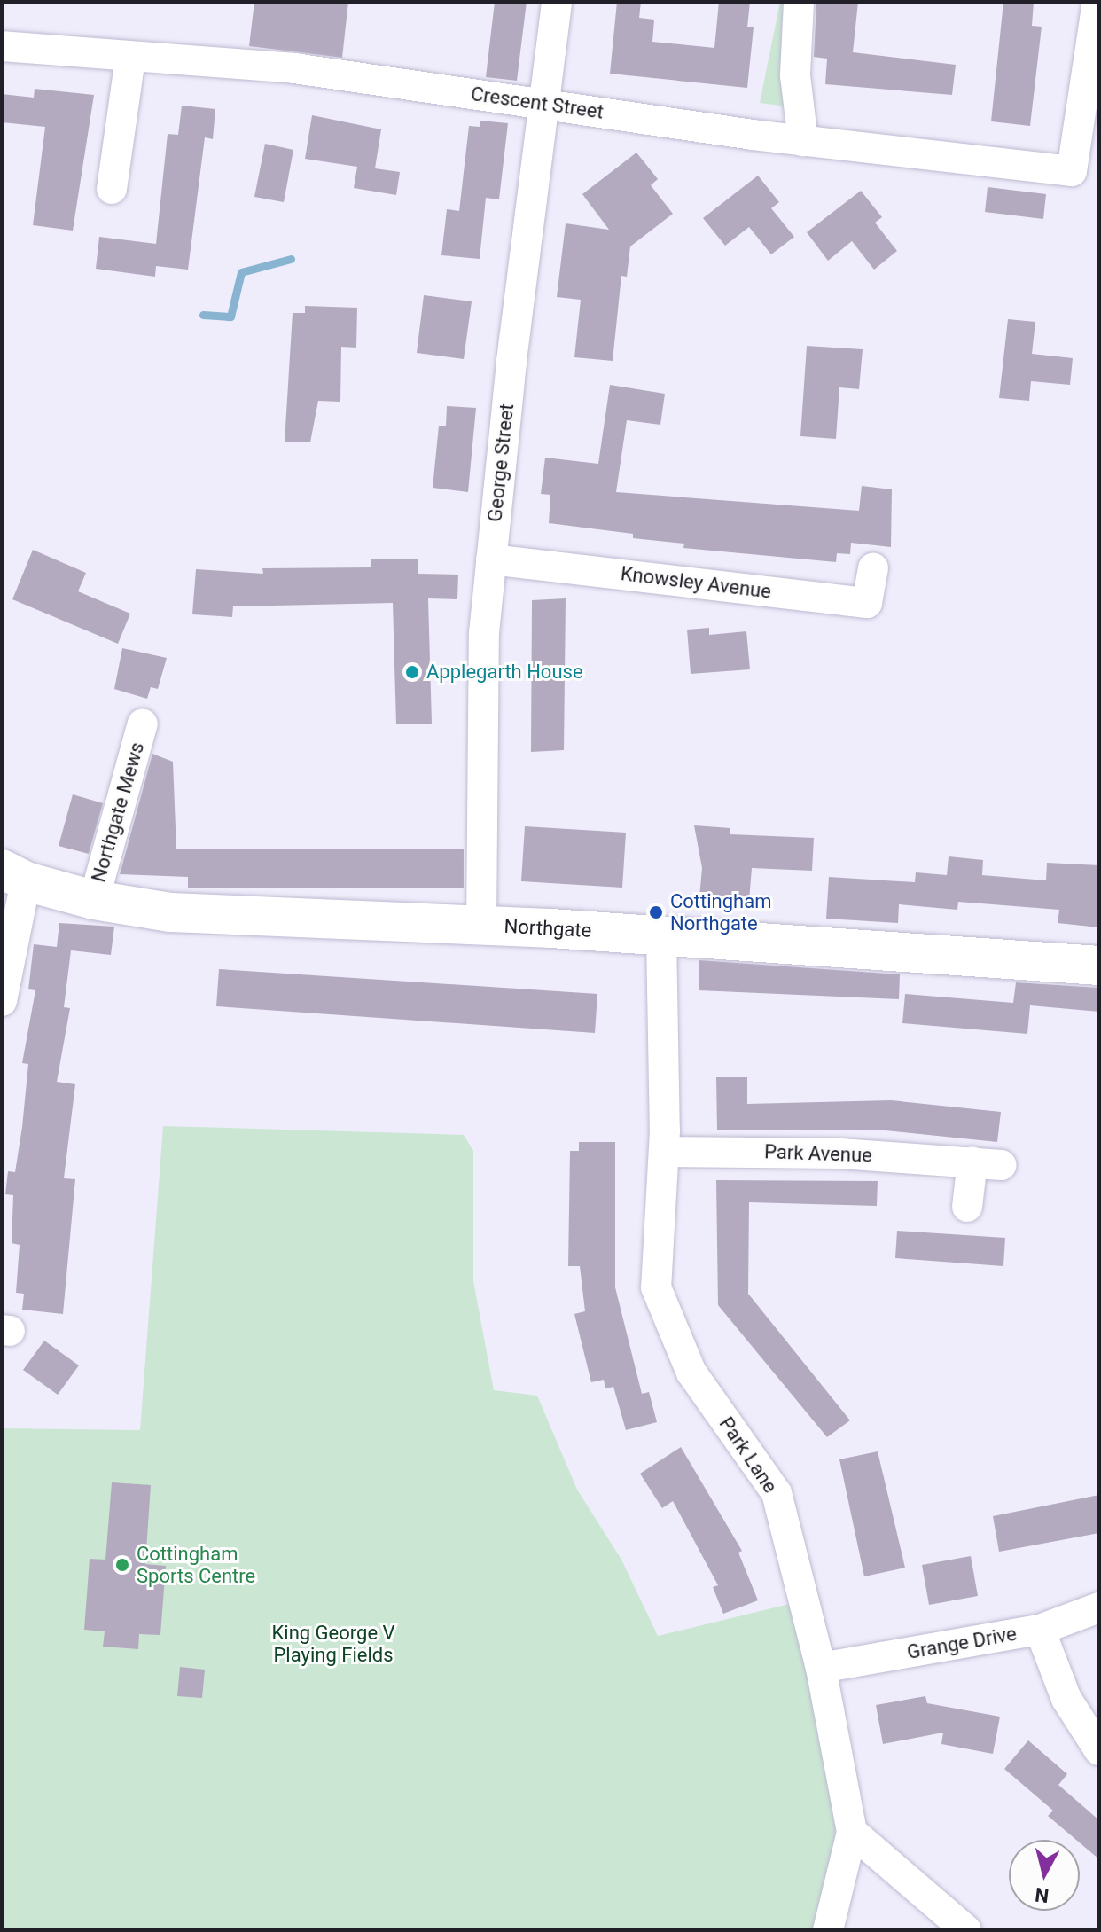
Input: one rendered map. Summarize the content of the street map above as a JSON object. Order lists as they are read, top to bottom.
{
  "streets": {
    "street": [
      "Crescent Street",
      "George Street",
      "Knowsley Avenue",
      "Northgate Mews",
      "Northgate",
      "Park Avenue",
      "Park Lane",
      "Grange Drive"
    ]
  },
  "crossings": [
    ["Crescent Street", "George Street"],
    ["George Street", "Knowsley Avenue"],
    ["George Street", "Northgate"],
    ["Northgate Mews", "Northgate"],
    ["Northgate", "Park Lane"],
    ["Park Avenue", "Park Lane"],
    ["Park Lane", "Grange Drive"]
  ],
  "parks": ["King George V Playing Fields"],
  "places": ["Applegarth House", "Cottingham Northgate", "Cottingham Sports Centre"],
  "north": "bottom"
}
